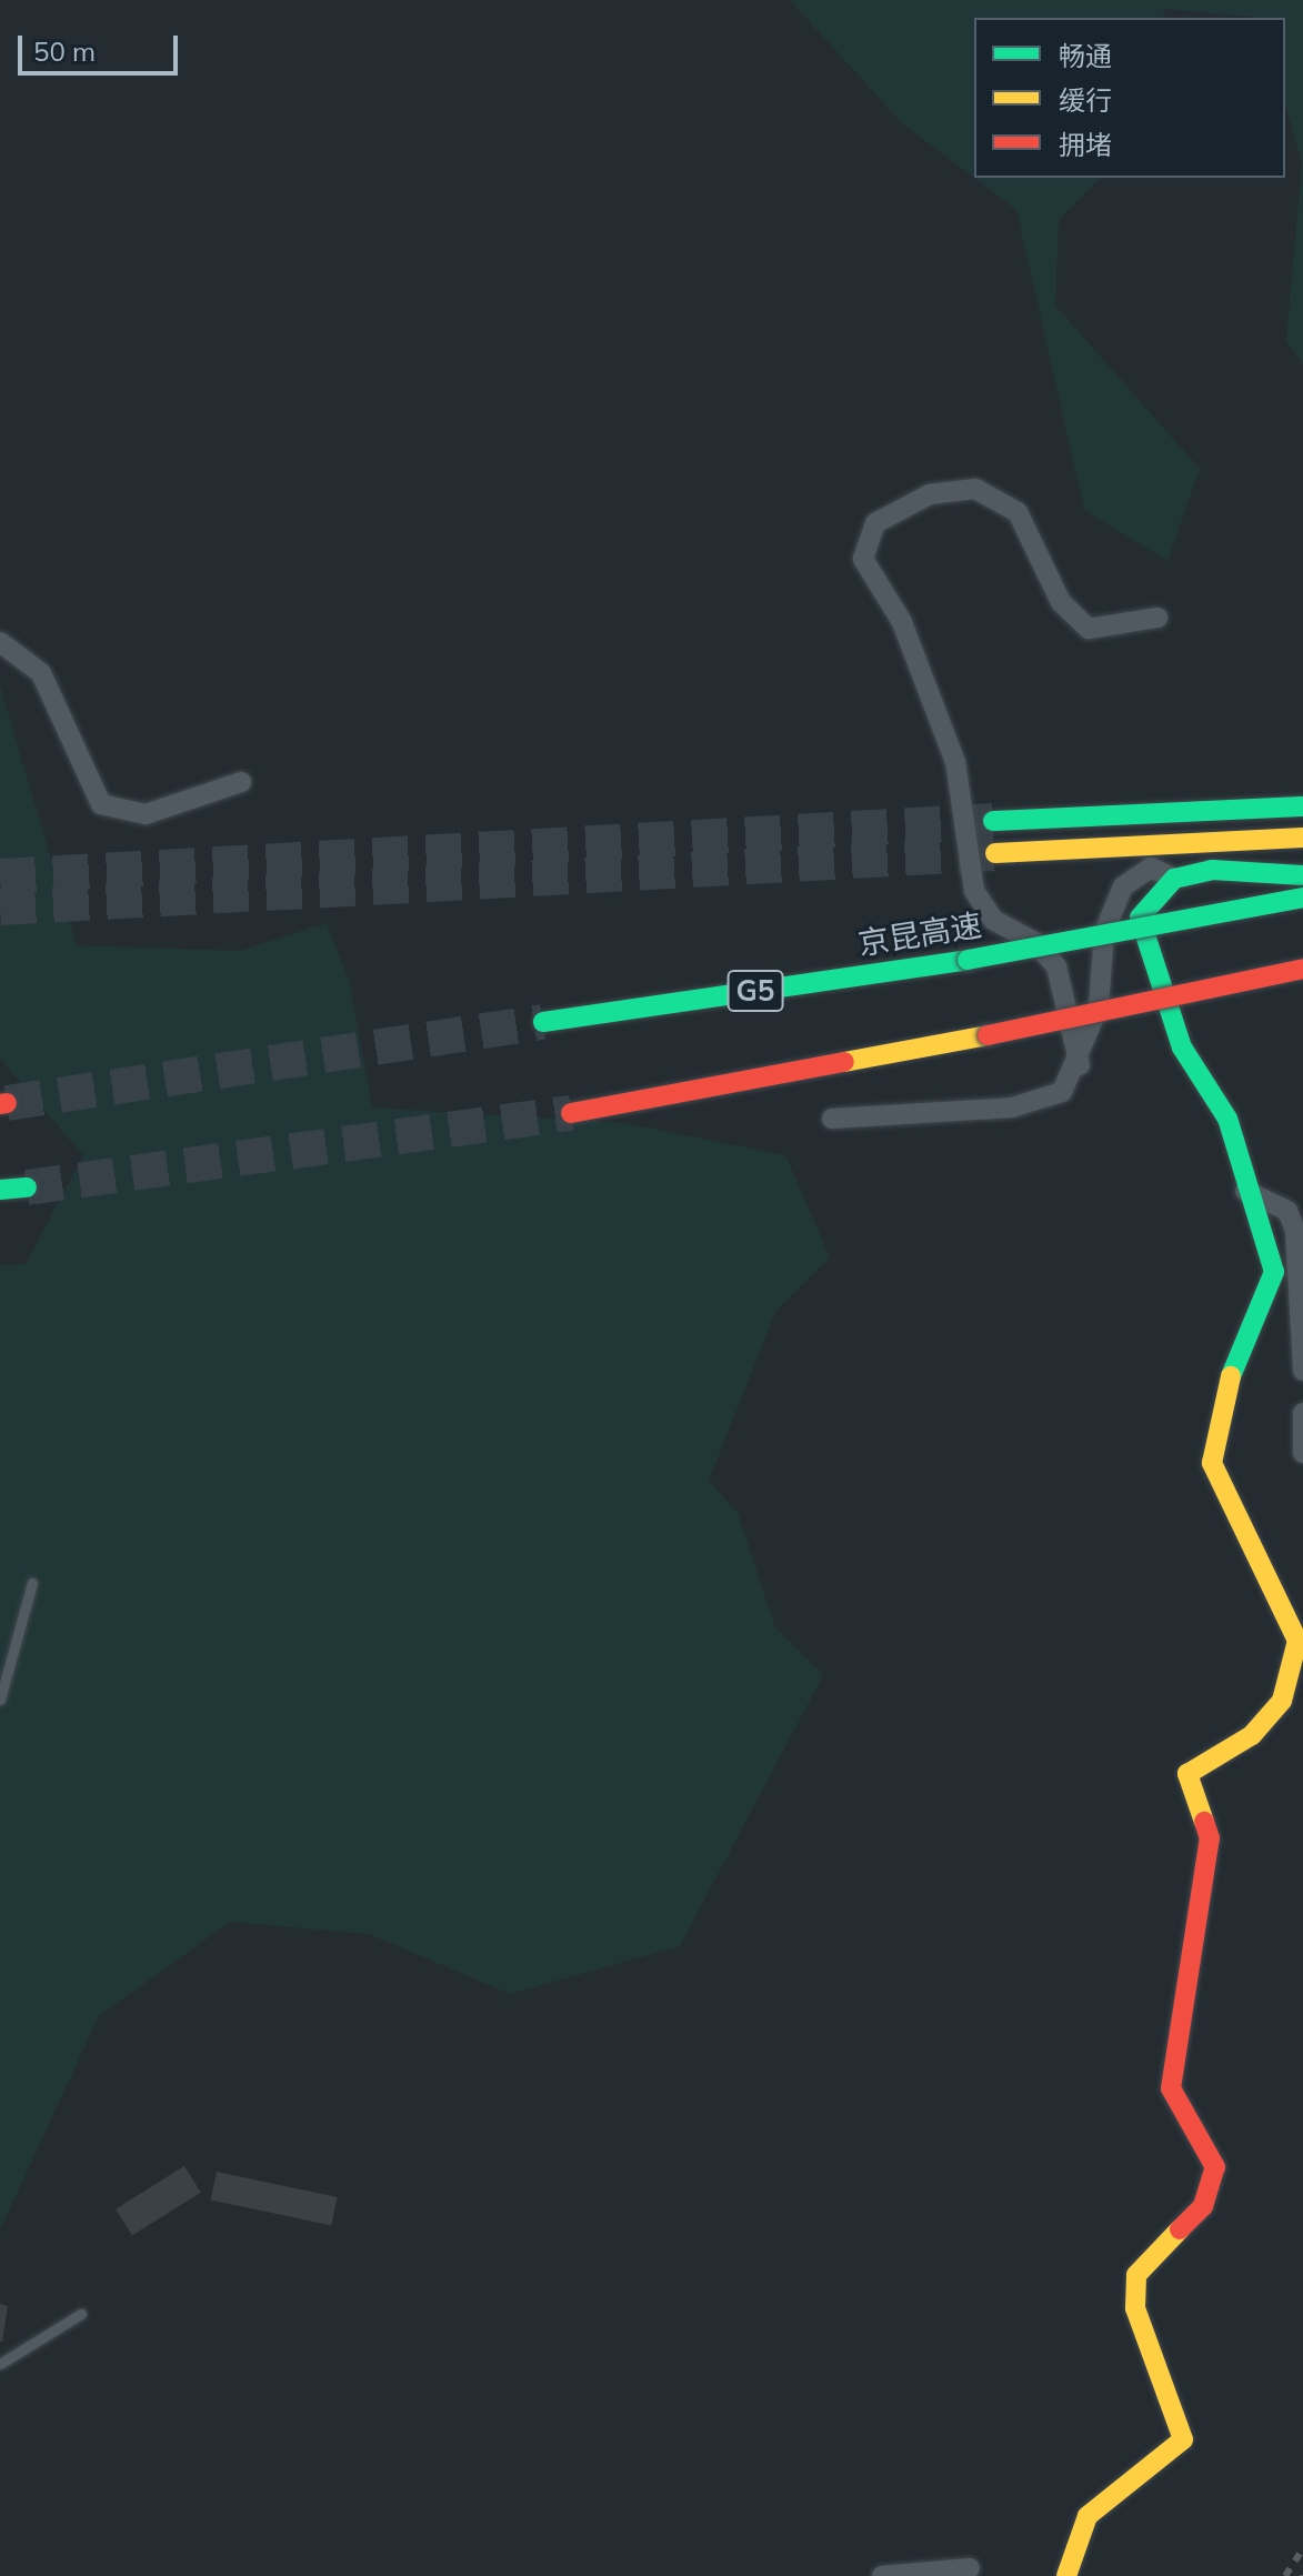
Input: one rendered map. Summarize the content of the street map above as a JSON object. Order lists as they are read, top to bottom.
{
  "streets": {
    "main road": ["京昆高速", "G5"]
  },
  "legend": ["畅通", "缓行", "拥堵"],
  "scale_bar": "50 m"
}
